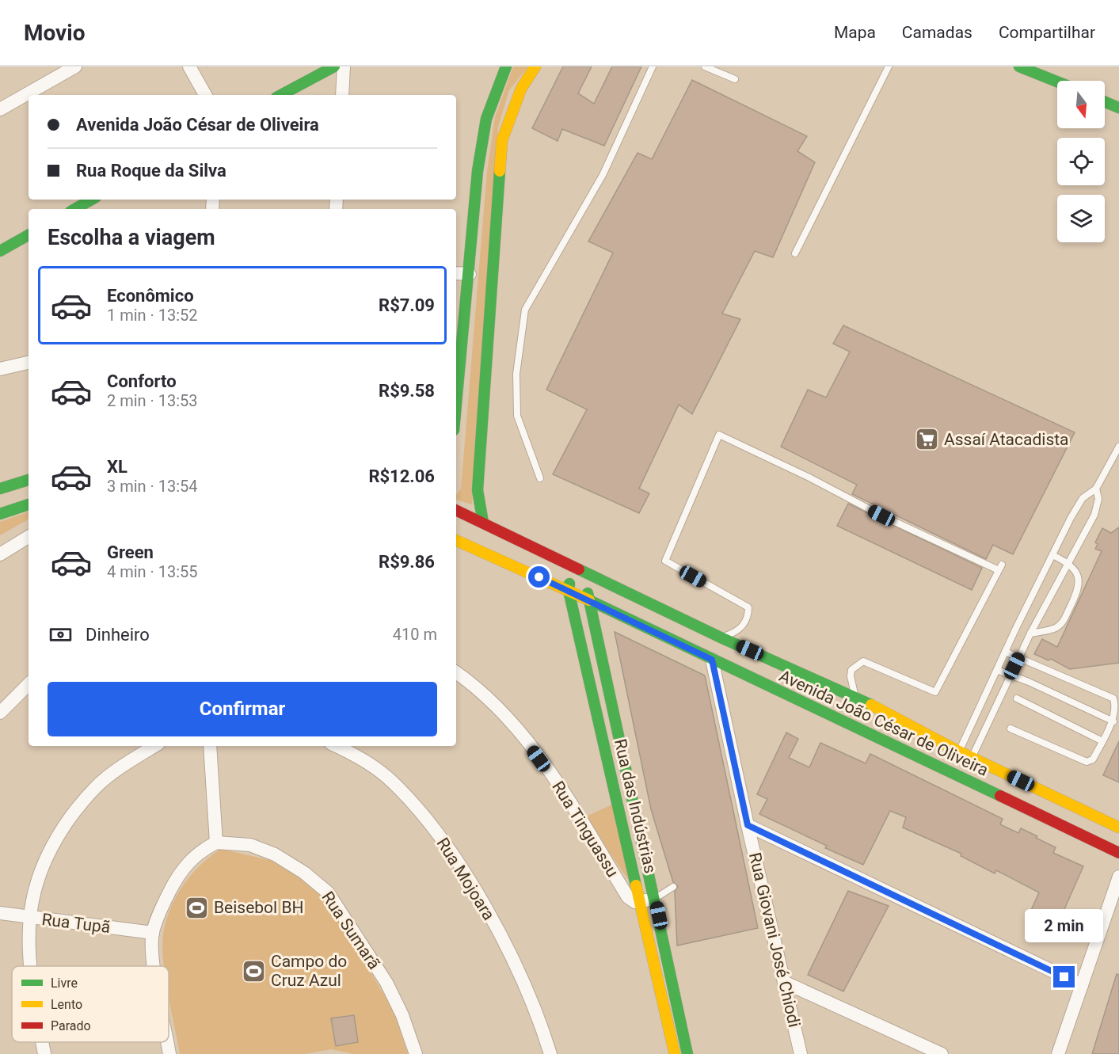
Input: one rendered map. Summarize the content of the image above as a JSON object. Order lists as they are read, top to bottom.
{
  "streets": {
    "street": [
      "Avenida João César de Oliveira",
      "Rua das Indústrias",
      "Rua Tinguassu",
      "Rua Mojoara",
      "Rua Tupã",
      "Rua Sumarã",
      "Rua Giovani José Chiodi"
    ]
  },
  "crossings": [
    ["Avenida João César de Oliveira", "Rua das Indústrias"],
    ["Avenida João César de Oliveira", "Rua Giovani José Chiodi"],
    ["Rua das Indústrias", "Rua Tinguassu"]
  ],
  "places": {
    "supermarket": ["Assaí Atacadista"],
    "sports": ["Beisebol BH", "Campo do Cruz Azul"]
  },
  "legend": ["Livre", "Lento", "Parado"],
  "north": "bottom",
  "page": {
    "header": "Movio",
    "nav": ["Mapa", "Camadas", "Compartilhar"],
    "banner": ["Avenida João César de Oliveira", "Rua Roque da Silva"],
    "heading": "Escolha a viagem",
    "list": [
      {
        "name": "Econômico",
        "note": "1 min · 13:52",
        "value": "R$7.09"
      },
      {
        "name": "Conforto",
        "note": "2 min · 13:53",
        "value": "R$9.58"
      },
      {
        "name": "XL",
        "note": "3 min · 13:54",
        "value": "R$12.06"
      },
      {
        "name": "Green",
        "note": "4 min · 13:55",
        "value": "R$9.86"
      }
    ],
    "pay": ["Dinheiro", "410 m"],
    "buttons": "Confirmar",
    "bubble": "2 min"
  }
}
